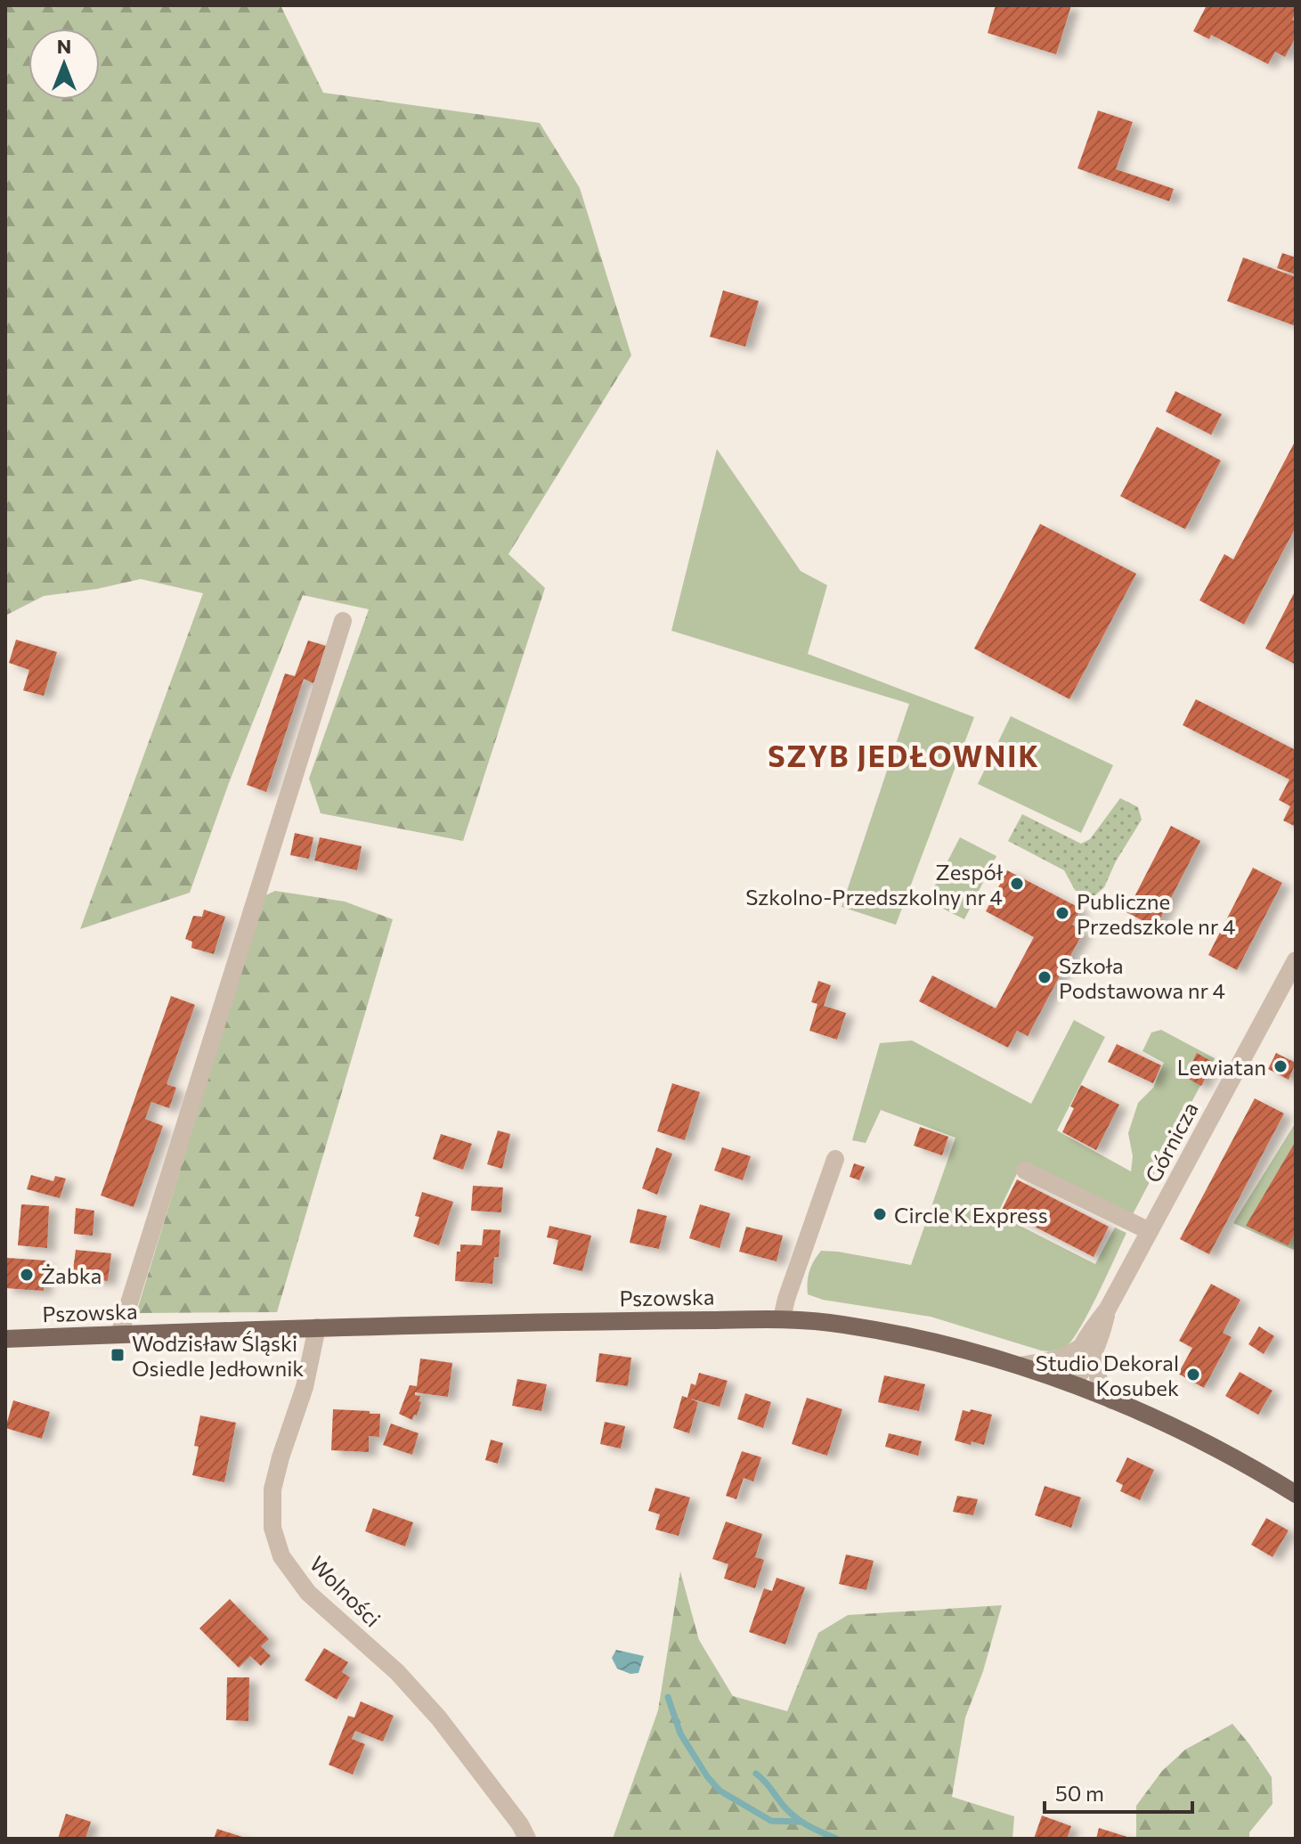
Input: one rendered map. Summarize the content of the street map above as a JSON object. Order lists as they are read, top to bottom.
{
  "streets": {
    "main road": ["Pszowska"],
    "street": ["Górnicza", "Wolności"]
  },
  "crossings": [
    ["Górnicza", "Pszowska"],
    ["Pszowska", "Wolności"]
  ],
  "districts": ["SZYB JEDŁOWNIK"],
  "places": {
    "other": [
      "Zespół Szkolno-Przedszkolny nr 4",
      "Publiczne Przedszkole nr 4",
      "Szkoła Podstawowa nr 4",
      "Lewiatan",
      "Circle K Express",
      "Żabka",
      "Studio Dekoral Kosubek"
    ],
    "transit": ["Wodzisław Śląski Osiedle Jedłownik"]
  },
  "scale_bar": "50 m",
  "north": "top"
}
